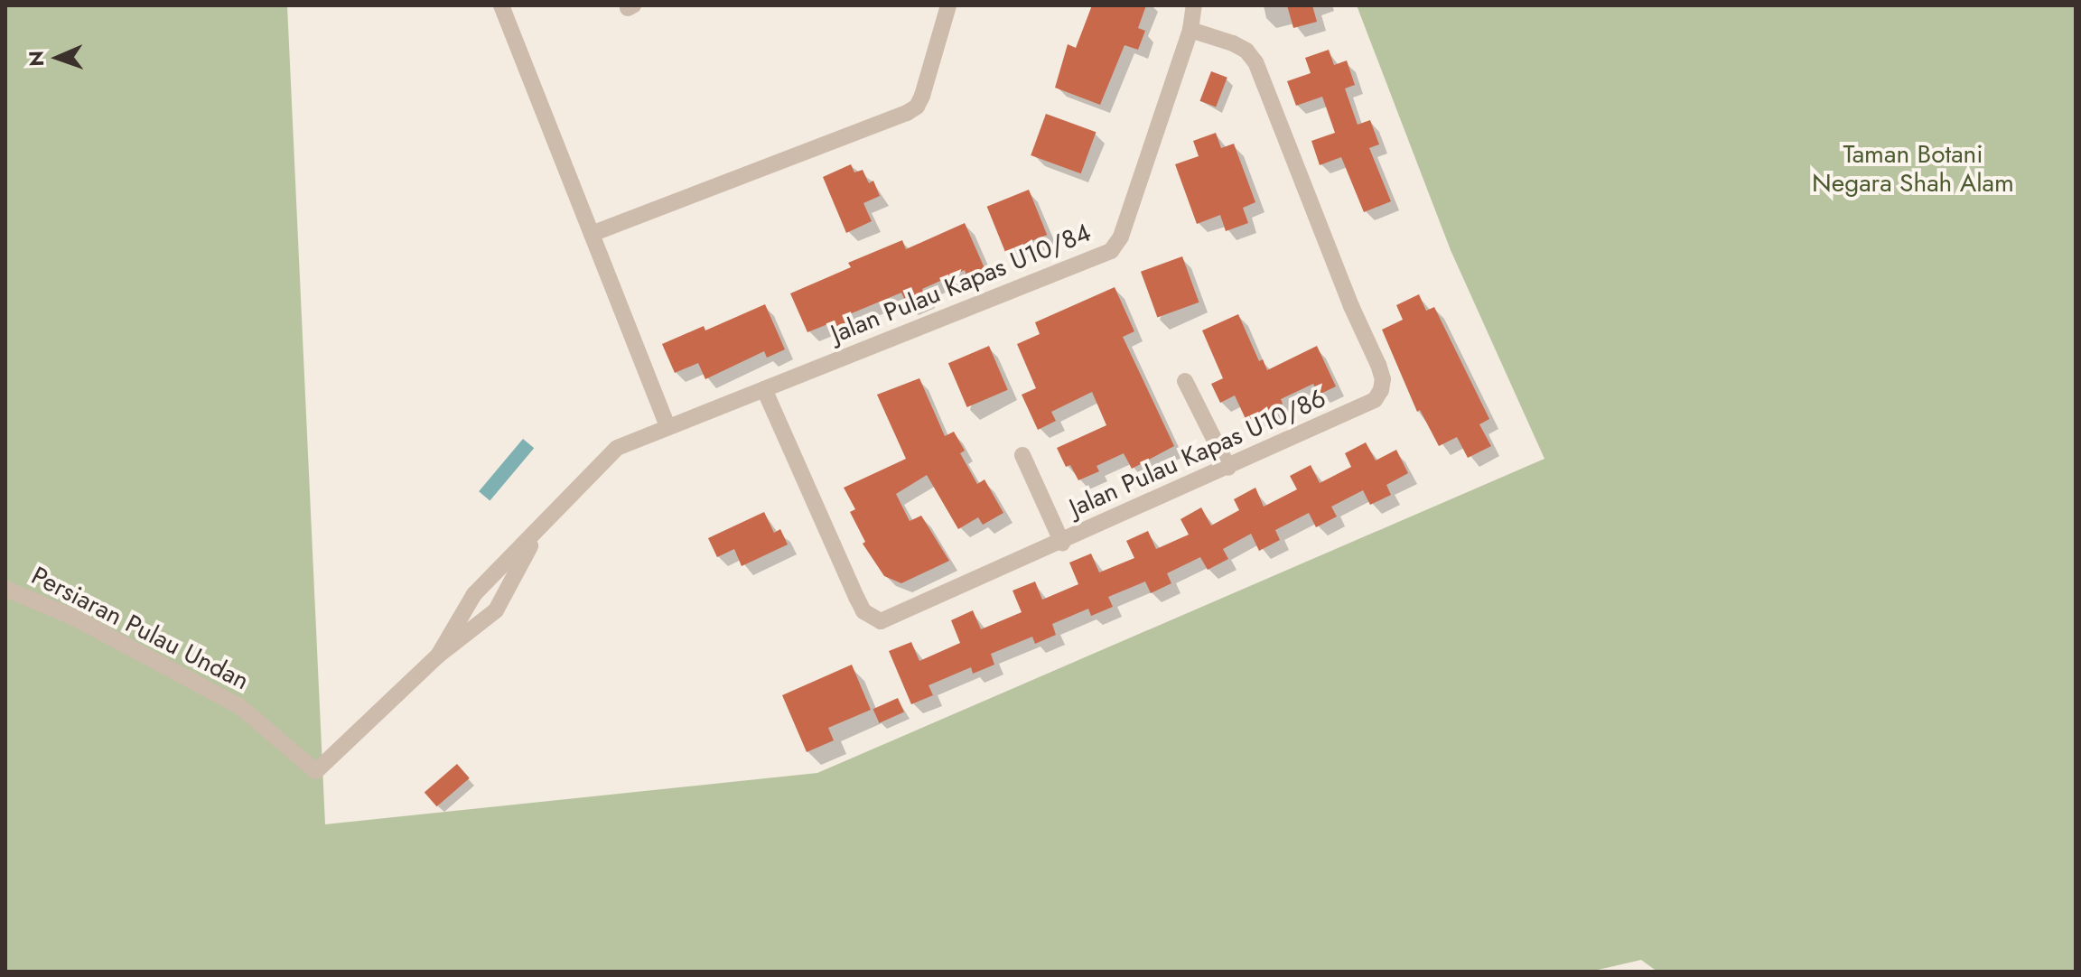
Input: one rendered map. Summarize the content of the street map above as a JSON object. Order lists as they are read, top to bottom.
{
  "streets": {
    "street": ["Jalan Pulau Kapas U10/84", "Jalan Pulau Kapas U10/86", "Persiaran Pulau Undan"]
  },
  "crossings": [
    ["Jalan Pulau Kapas U10/84", "Jalan Pulau Kapas U10/86"]
  ],
  "parks": ["Taman Botani Negara Shah Alam"],
  "north": "left"
}
